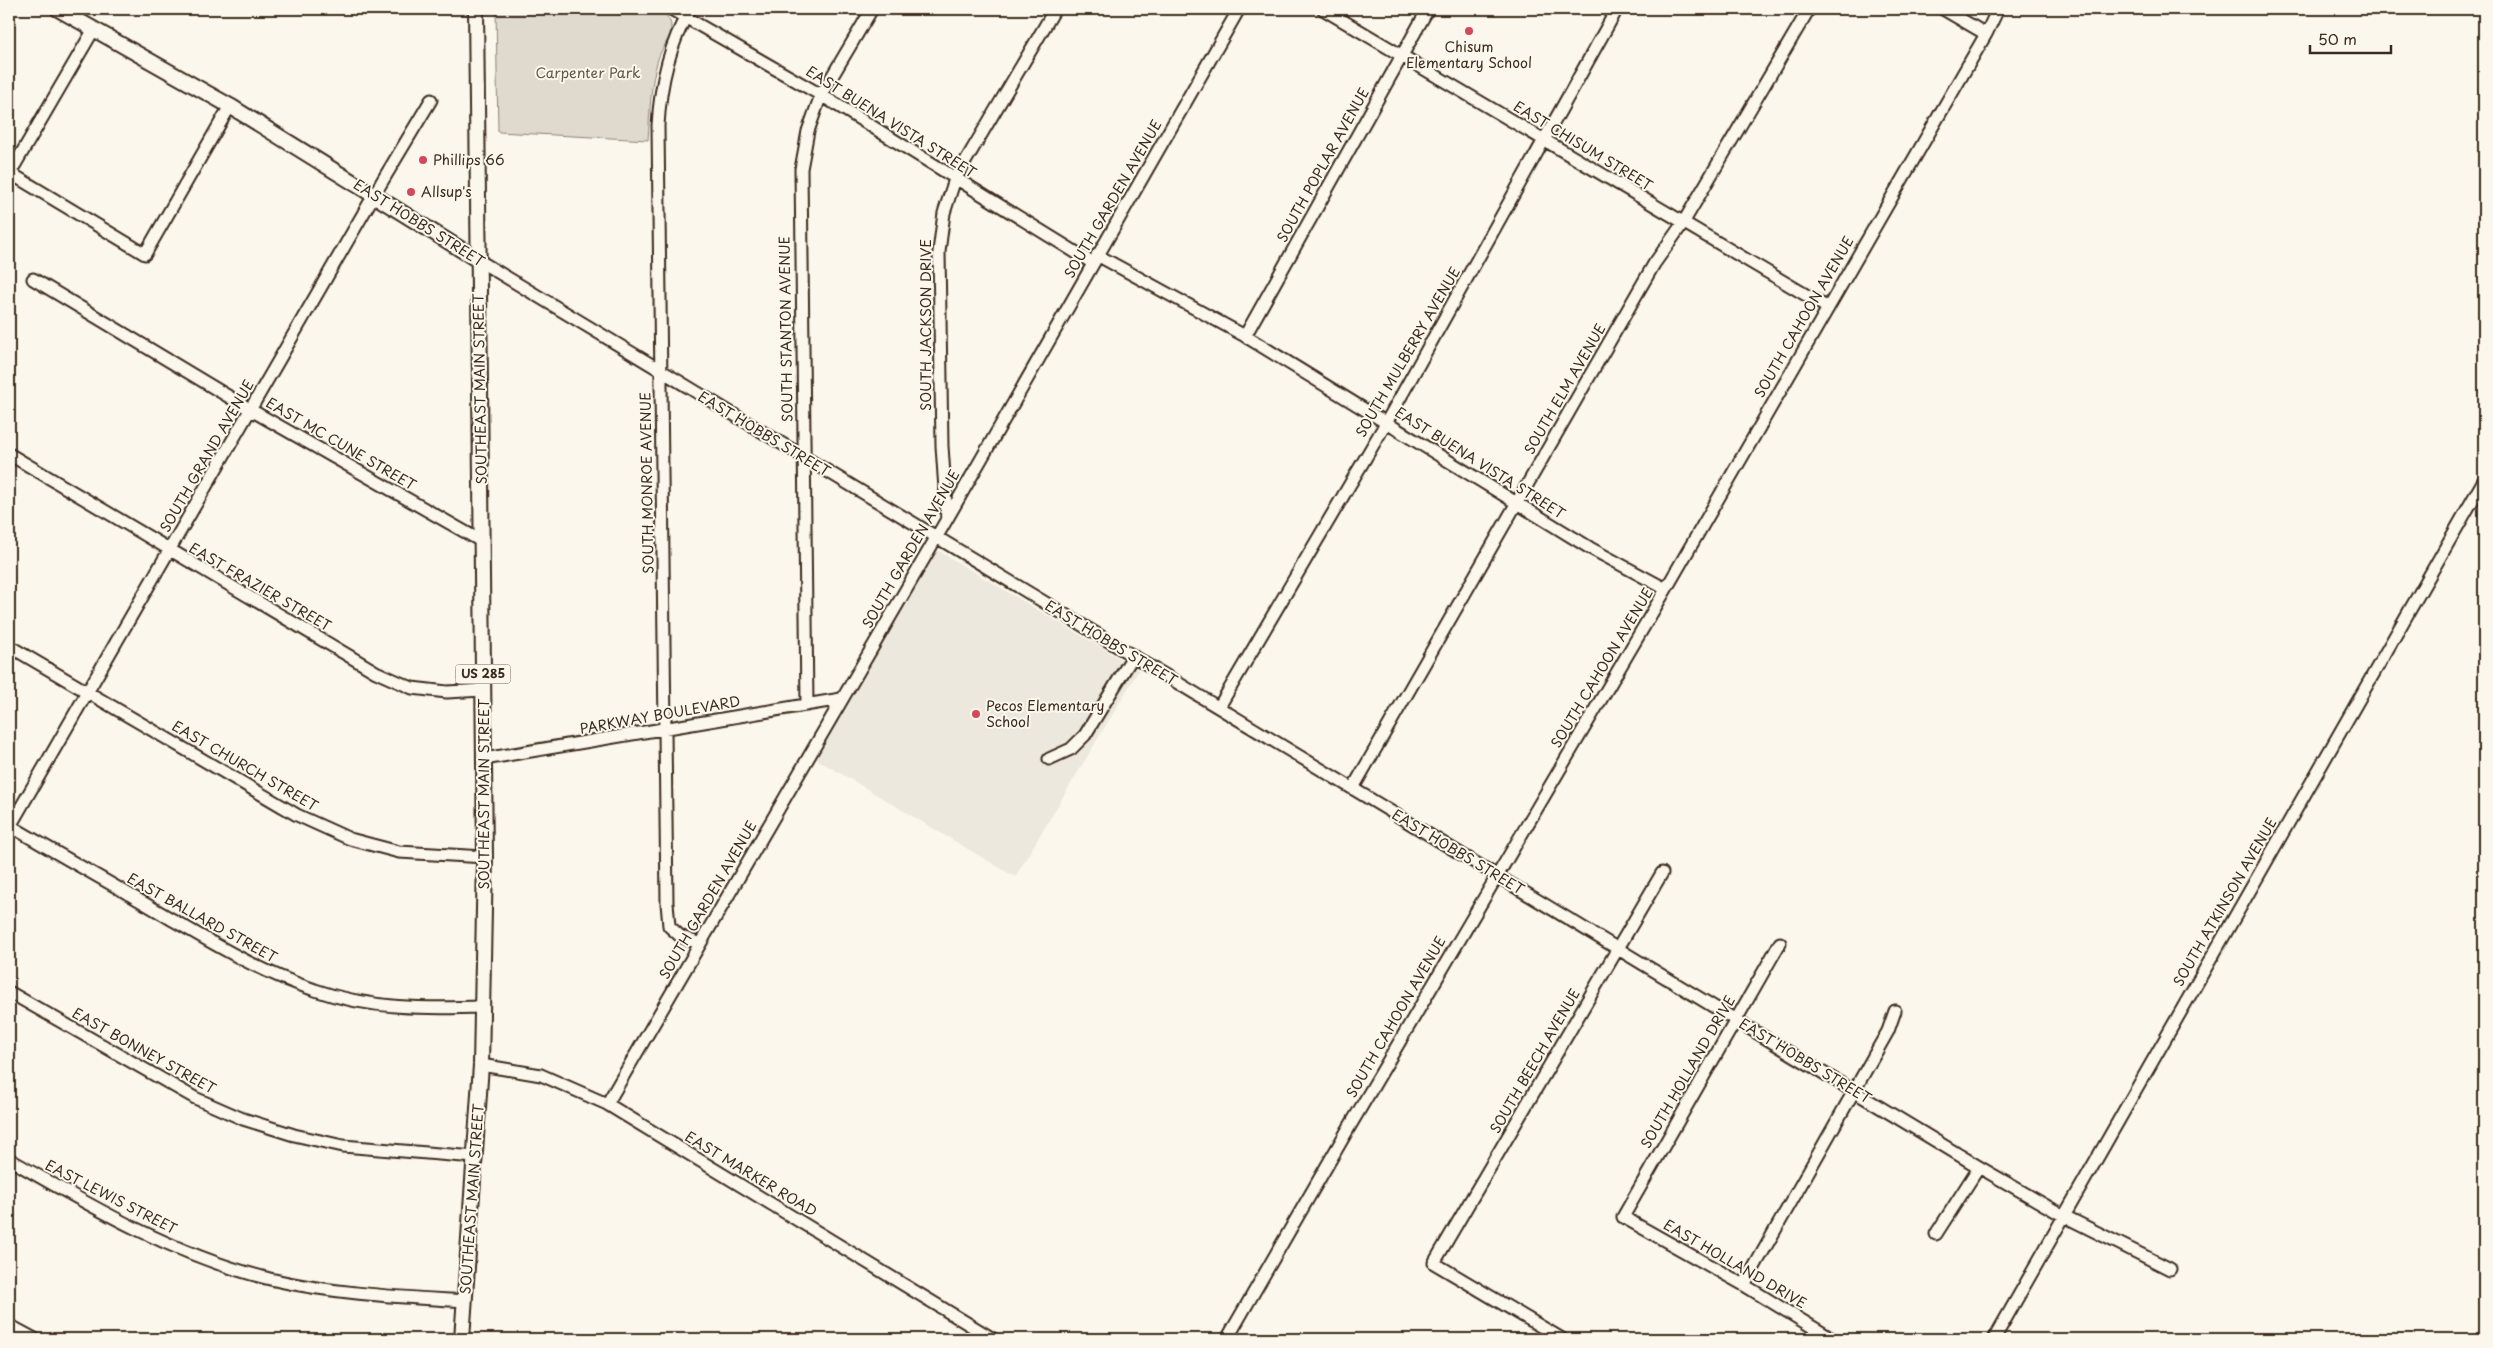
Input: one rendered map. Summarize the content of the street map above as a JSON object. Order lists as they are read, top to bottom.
{
  "streets": {
    "main road": ["EAST HOBBS STREET", "SOUTHEAST MAIN STREET", "US 285"],
    "street": [
      "EAST BUENA VISTA STREET",
      "EAST CHISUM STREET",
      "SOUTH POPLAR AVENUE",
      "SOUTH GARDEN AVENUE",
      "SOUTH CAHOON AVENUE",
      "SOUTH JACKSON DRIVE",
      "SOUTH STANTON AVENUE",
      "SOUTH MULBERRY AVENUE",
      "SOUTH ELM AVENUE",
      "EAST MC CUNE STREET",
      "SOUTH GRAND AVENUE",
      "SOUTH MONROE AVENUE",
      "EAST FRAZIER STREET",
      "PARKWAY BOULEVARD",
      "EAST CHURCH STREET",
      "SOUTH ATKINSON AVENUE",
      "EAST BALLARD STREET",
      "EAST BONNEY STREET",
      "SOUTH BEECH AVENUE",
      "SOUTH HOLLAND DRIVE",
      "EAST MARKER ROAD",
      "EAST LEWIS STREET",
      "EAST HOLLAND DRIVE"
    ]
  },
  "crossings": [
    ["EAST BUENA VISTA STREET", "SOUTH POPLAR AVENUE"],
    ["EAST BUENA VISTA STREET", "SOUTH GARDEN AVENUE"],
    ["EAST BUENA VISTA STREET", "SOUTH CAHOON AVENUE"],
    ["EAST BUENA VISTA STREET", "SOUTH JACKSON DRIVE"],
    ["EAST BUENA VISTA STREET", "SOUTH STANTON AVENUE"],
    ["EAST BUENA VISTA STREET", "SOUTH MULBERRY AVENUE"],
    ["EAST BUENA VISTA STREET", "SOUTH ELM AVENUE"],
    ["EAST BUENA VISTA STREET", "SOUTH MONROE AVENUE"],
    ["EAST CHISUM STREET", "SOUTH POPLAR AVENUE"],
    ["EAST CHISUM STREET", "SOUTH CAHOON AVENUE"],
    ["EAST CHISUM STREET", "SOUTH MULBERRY AVENUE"],
    ["EAST CHISUM STREET", "SOUTH ELM AVENUE"],
    ["SOUTH GARDEN AVENUE", "EAST HOBBS STREET"],
    ["SOUTH GARDEN AVENUE", "SOUTH JACKSON DRIVE"],
    ["SOUTH GARDEN AVENUE", "SOUTH MONROE AVENUE"],
    ["SOUTH GARDEN AVENUE", "PARKWAY BOULEVARD"],
    ["SOUTH GARDEN AVENUE", "EAST MARKER ROAD"],
    ["EAST HOBBS STREET", "SOUTH CAHOON AVENUE"],
    ["EAST HOBBS STREET", "SOUTH STANTON AVENUE"],
    ["EAST HOBBS STREET", "SOUTH MULBERRY AVENUE"],
    ["EAST HOBBS STREET", "SOUTHEAST MAIN STREET"],
    ["EAST HOBBS STREET", "SOUTH ELM AVENUE"],
    ["EAST HOBBS STREET", "SOUTH GRAND AVENUE"],
    ["EAST HOBBS STREET", "SOUTH MONROE AVENUE"],
    ["EAST HOBBS STREET", "SOUTH ATKINSON AVENUE"],
    ["EAST HOBBS STREET", "SOUTH BEECH AVENUE"],
    ["EAST HOBBS STREET", "SOUTH HOLLAND DRIVE"],
    ["SOUTH STANTON AVENUE", "PARKWAY BOULEVARD"],
    ["SOUTHEAST MAIN STREET", "EAST MC CUNE STREET"],
    ["SOUTHEAST MAIN STREET", "EAST FRAZIER STREET"],
    ["SOUTHEAST MAIN STREET", "PARKWAY BOULEVARD"],
    ["SOUTHEAST MAIN STREET", "EAST CHURCH STREET"],
    ["SOUTHEAST MAIN STREET", "EAST BALLARD STREET"],
    ["SOUTHEAST MAIN STREET", "EAST BONNEY STREET"],
    ["SOUTHEAST MAIN STREET", "EAST MARKER ROAD"],
    ["SOUTHEAST MAIN STREET", "EAST LEWIS STREET"],
    ["EAST MC CUNE STREET", "SOUTH GRAND AVENUE"],
    ["SOUTH GRAND AVENUE", "EAST FRAZIER STREET"],
    ["SOUTH GRAND AVENUE", "EAST CHURCH STREET"],
    ["SOUTH GRAND AVENUE", "EAST BALLARD STREET"],
    ["SOUTH MONROE AVENUE", "PARKWAY BOULEVARD"],
    ["SOUTH HOLLAND DRIVE", "EAST HOLLAND DRIVE"]
  ],
  "parks": ["Carpenter Park"],
  "places": [
    "Chisum Elementary School",
    "Phillips 66",
    "Allsup's",
    "Pecos Elementary School"
  ],
  "scale_bar": "50 m"
}
